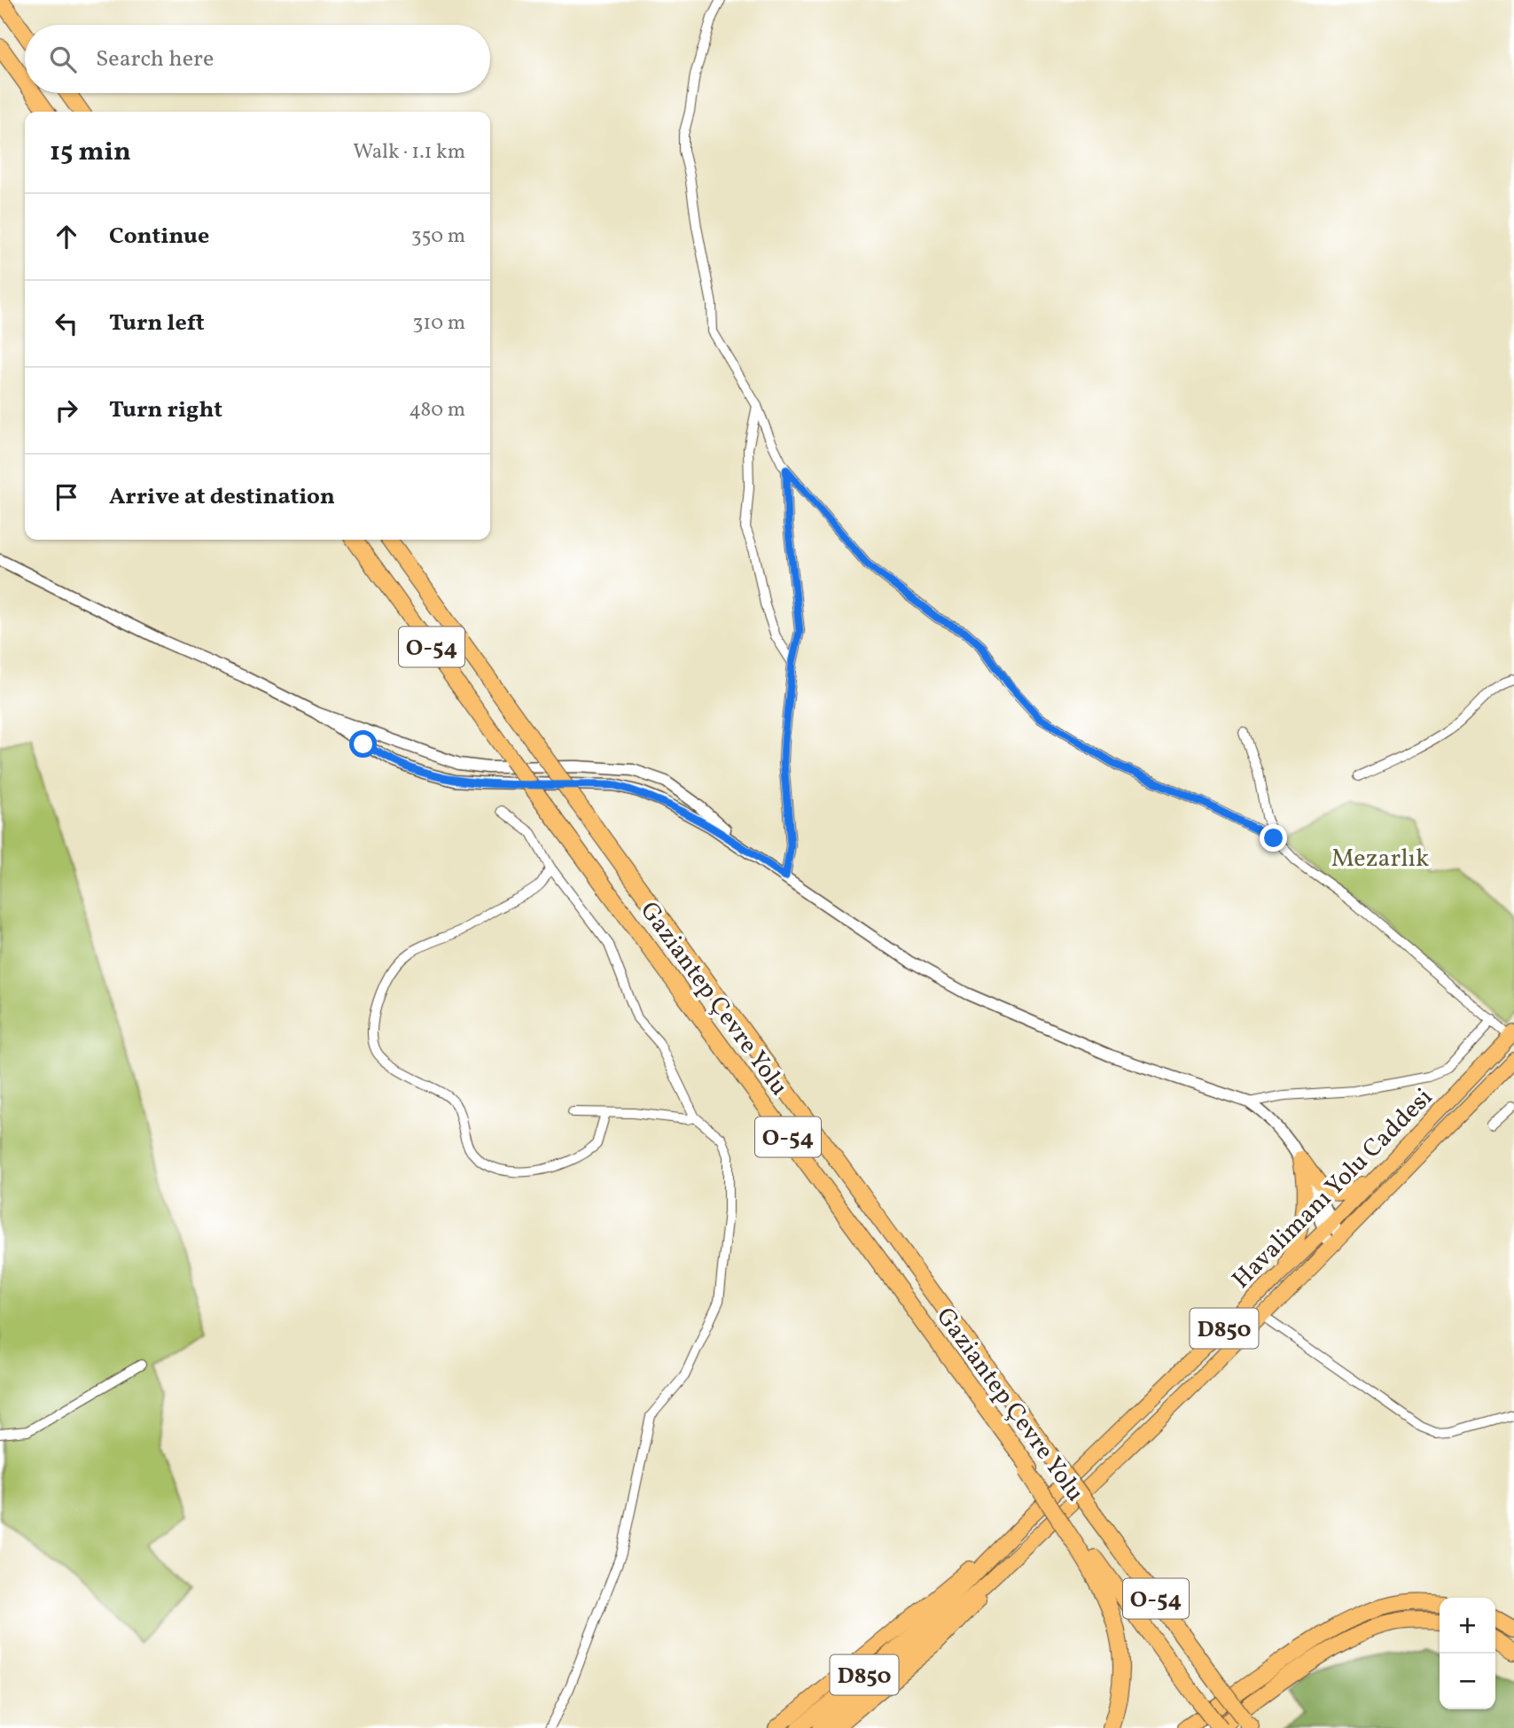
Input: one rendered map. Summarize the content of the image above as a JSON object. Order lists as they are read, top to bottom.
{
  "streets": {
    "highway": [
      "O-54",
      "Gaziantep Çevre Yolu",
      "Havalimanı Yolu Caddesi",
      "D850"
    ]
  },
  "parks": ["Mezarlık"],
  "page": {
    "search": "Search here",
    "heading": ["15 min", "Walk · 1.1 km"],
    "list": [
      ["Continue", "350 m"],
      ["Turn left", "310 m"],
      ["Turn right", "480 m"],
      "Arrive at destination"
    ],
    "map_buttons": ["+", "−"]
  }
}
